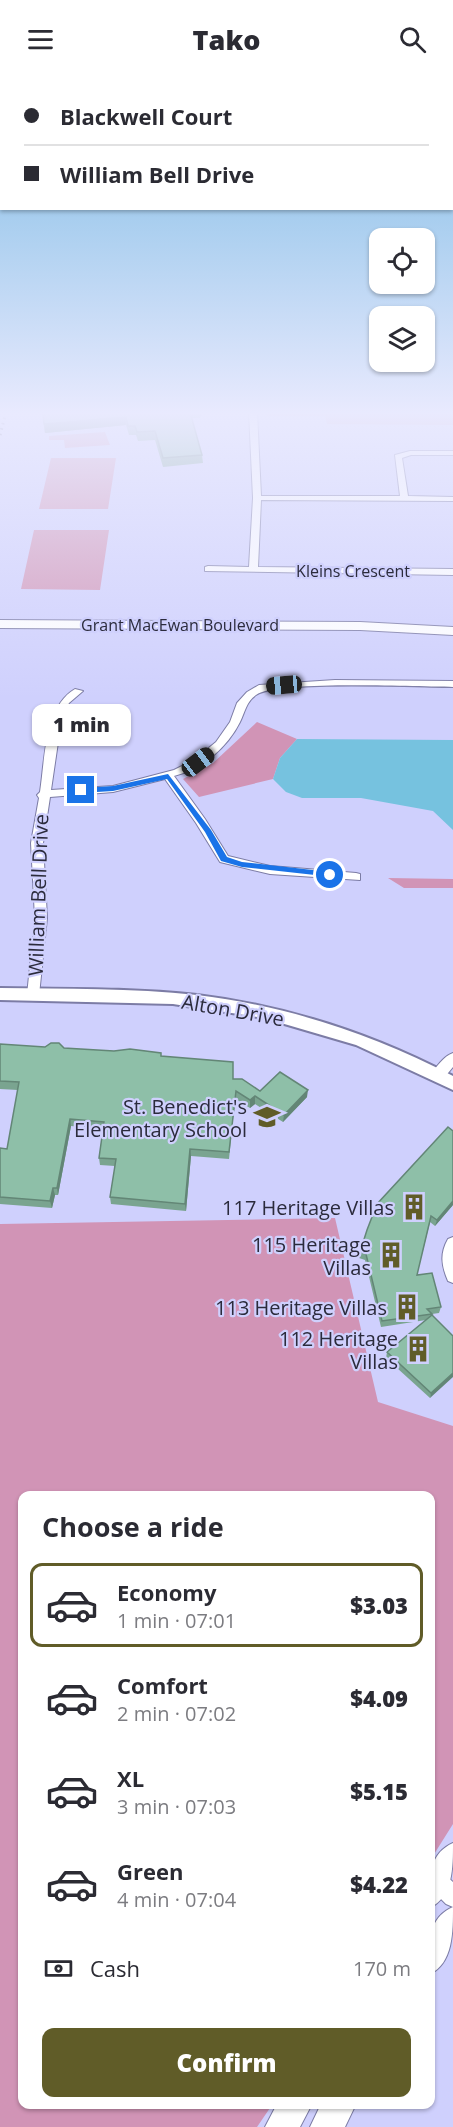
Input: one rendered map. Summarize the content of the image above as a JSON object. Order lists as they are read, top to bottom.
{
  "streets": {
    "main road": ["Grant MacEwan Boulevard"],
    "street": ["Kleins Crescent", "William Bell Drive", "Alton Drive"]
  },
  "crossings": [
    ["William Bell Drive", "Alton Drive"]
  ],
  "places": {
    "school or university": ["St. Benedict's Elementary School"],
    "building": [
      "117 Heritage Villas",
      "115 Heritage Villas",
      "113 Heritage Villas",
      "112 Heritage Villas"
    ]
  },
  "page": {
    "header": "Tako",
    "banner": ["Blackwell Court", "William Bell Drive"],
    "bubble": "1 min",
    "heading": "Choose a ride",
    "list": [
      {
        "name": "Economy",
        "note": "1 min · 07:01",
        "value": "$3.03"
      },
      {
        "name": "Comfort",
        "note": "2 min · 07:02",
        "value": "$4.09"
      },
      {
        "name": "XL",
        "note": "3 min · 07:03",
        "value": "$5.15"
      },
      {
        "name": "Green",
        "note": "4 min · 07:04",
        "value": "$4.22"
      }
    ],
    "pay": ["Cash", "170 m"],
    "buttons": "Confirm"
  }
}
